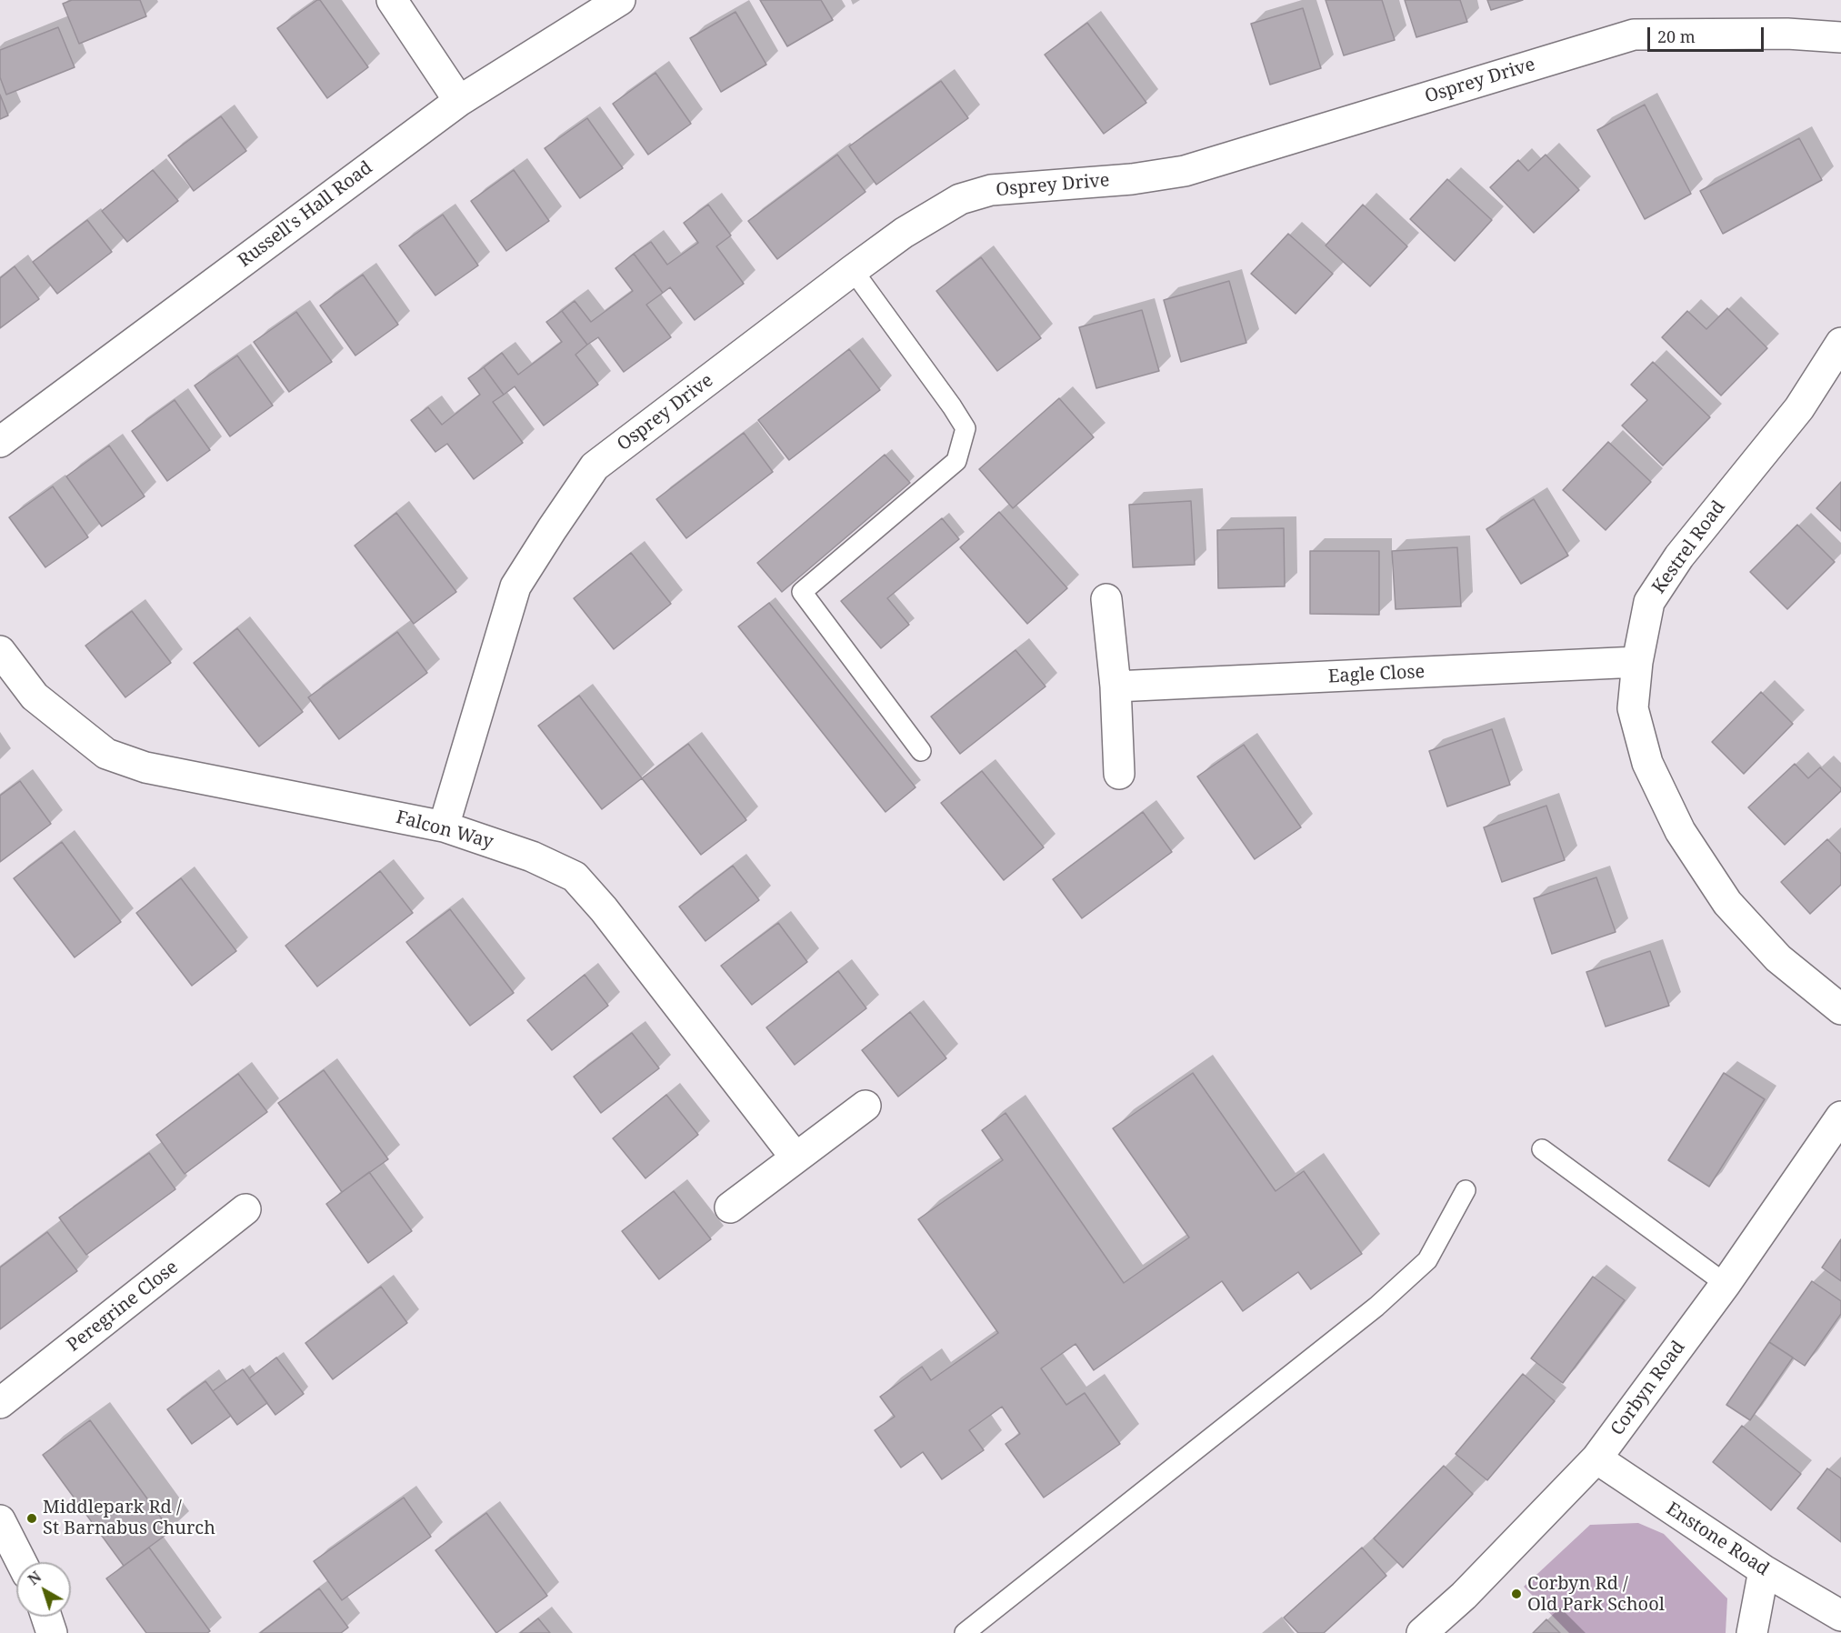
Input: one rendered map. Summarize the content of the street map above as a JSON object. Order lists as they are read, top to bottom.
{
  "streets": {
    "street": [
      "Osprey Drive",
      "Russell's Hall Road",
      "Kestrel Road",
      "Eagle Close",
      "Falcon Way",
      "Peregrine Close",
      "Corbyn Road",
      "Enstone Road"
    ]
  },
  "crossings": [
    ["Osprey Drive", "Falcon Way"],
    ["Kestrel Road", "Eagle Close"],
    ["Corbyn Road", "Enstone Road"]
  ],
  "places": ["Middlepark Rd / St Barnabus Church", "Corbyn Rd / Old Park School"],
  "scale_bar": "20 m",
  "north": "top left"
}
